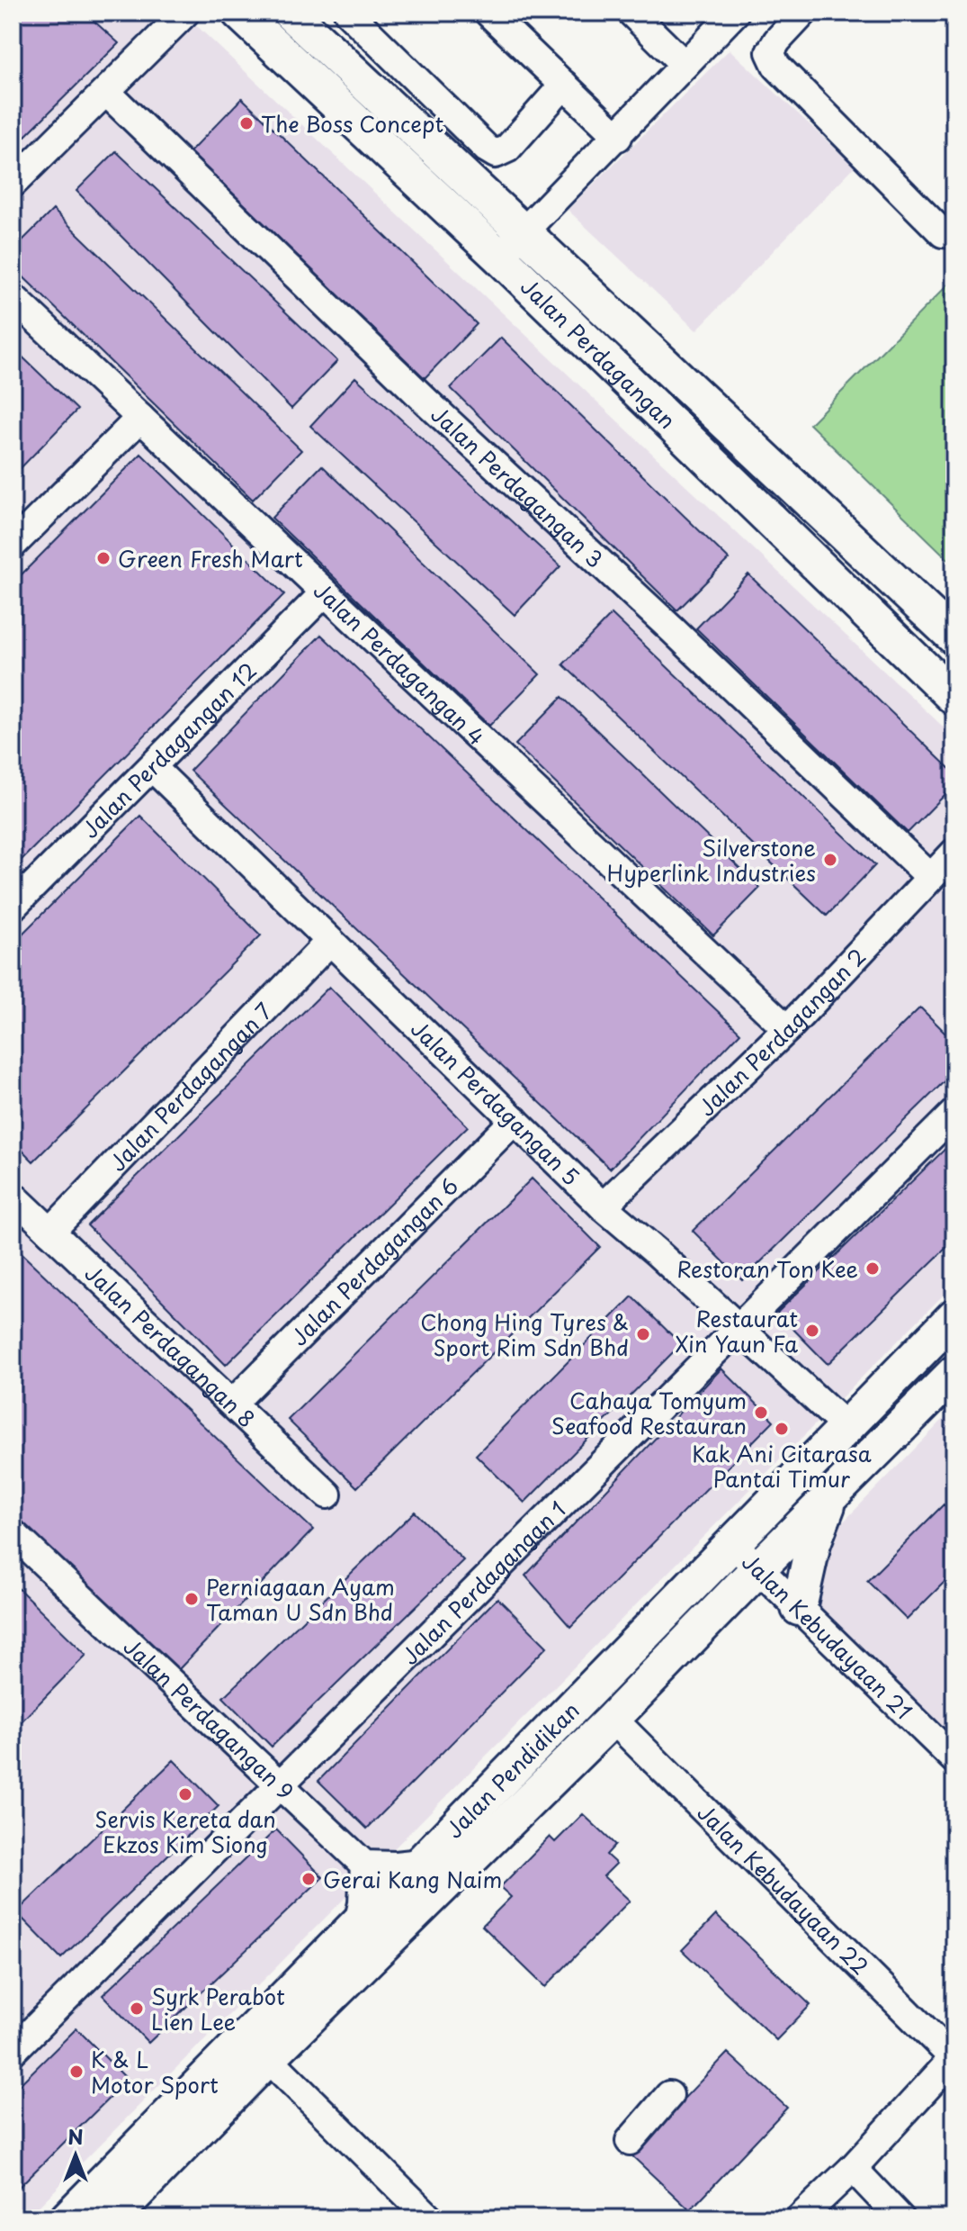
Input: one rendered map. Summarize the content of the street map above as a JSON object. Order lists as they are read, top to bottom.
{
  "streets": {
    "main road": ["Jalan Perdagangan", "Jalan Pendidikan"],
    "street": [
      "Jalan Perdagangan 3",
      "Jalan Perdagangan 4",
      "Jalan Perdagangan 12",
      "Jalan Perdagangan 2",
      "Jalan Perdagangan 7",
      "Jalan Perdagangan 5",
      "Jalan Perdagangan 6",
      "Jalan Perdagangan 8",
      "Jalan Perdagangan 1",
      "Jalan Kebudayaan 21",
      "Jalan Perdagangan 9",
      "Jalan Kebudayaan 22"
    ]
  },
  "crossings": [
    ["Jalan Perdagangan 3", "Jalan Perdagangan 2"],
    ["Jalan Perdagangan 4", "Jalan Perdagangan 12"],
    ["Jalan Perdagangan 4", "Jalan Perdagangan 2"],
    ["Jalan Perdagangan 12", "Jalan Perdagangan 5"],
    ["Jalan Perdagangan 2", "Jalan Perdagangan 5"],
    ["Jalan Perdagangan 7", "Jalan Perdagangan 5"],
    ["Jalan Perdagangan 7", "Jalan Perdagangan 8"],
    ["Jalan Perdagangan 5", "Jalan Perdagangan 6"],
    ["Jalan Perdagangan 5", "Jalan Perdagangan 1"],
    ["Jalan Perdagangan 5", "Jalan Pendidikan"],
    ["Jalan Perdagangan 6", "Jalan Perdagangan 8"],
    ["Jalan Perdagangan 1", "Jalan Perdagangan 9"],
    ["Jalan Kebudayaan 21", "Jalan Pendidikan"],
    ["Jalan Pendidikan", "Jalan Kebudayaan 22"]
  ],
  "places": [
    "The Boss Concept",
    "Green Fresh Mart",
    "Silverstone Hyperlink Industries",
    "Restoran Ton Kee",
    "Restaurat Xin Yaun Fa",
    "Chong Hing Tyres & Sport Rim Sdn Bhd",
    "Cahaya Tomyum Seafood Restauran",
    "Kak Ani Citarasa Pantai Timur",
    "Perniagaan Ayam Taman U Sdn Bhd",
    "Servis Kereta dan Ekzos Kim Siong",
    "Gerai Kang Naim",
    "Syrk Perabot Lien Lee",
    "K & L Motor Sport"
  ],
  "north": "top"
}
